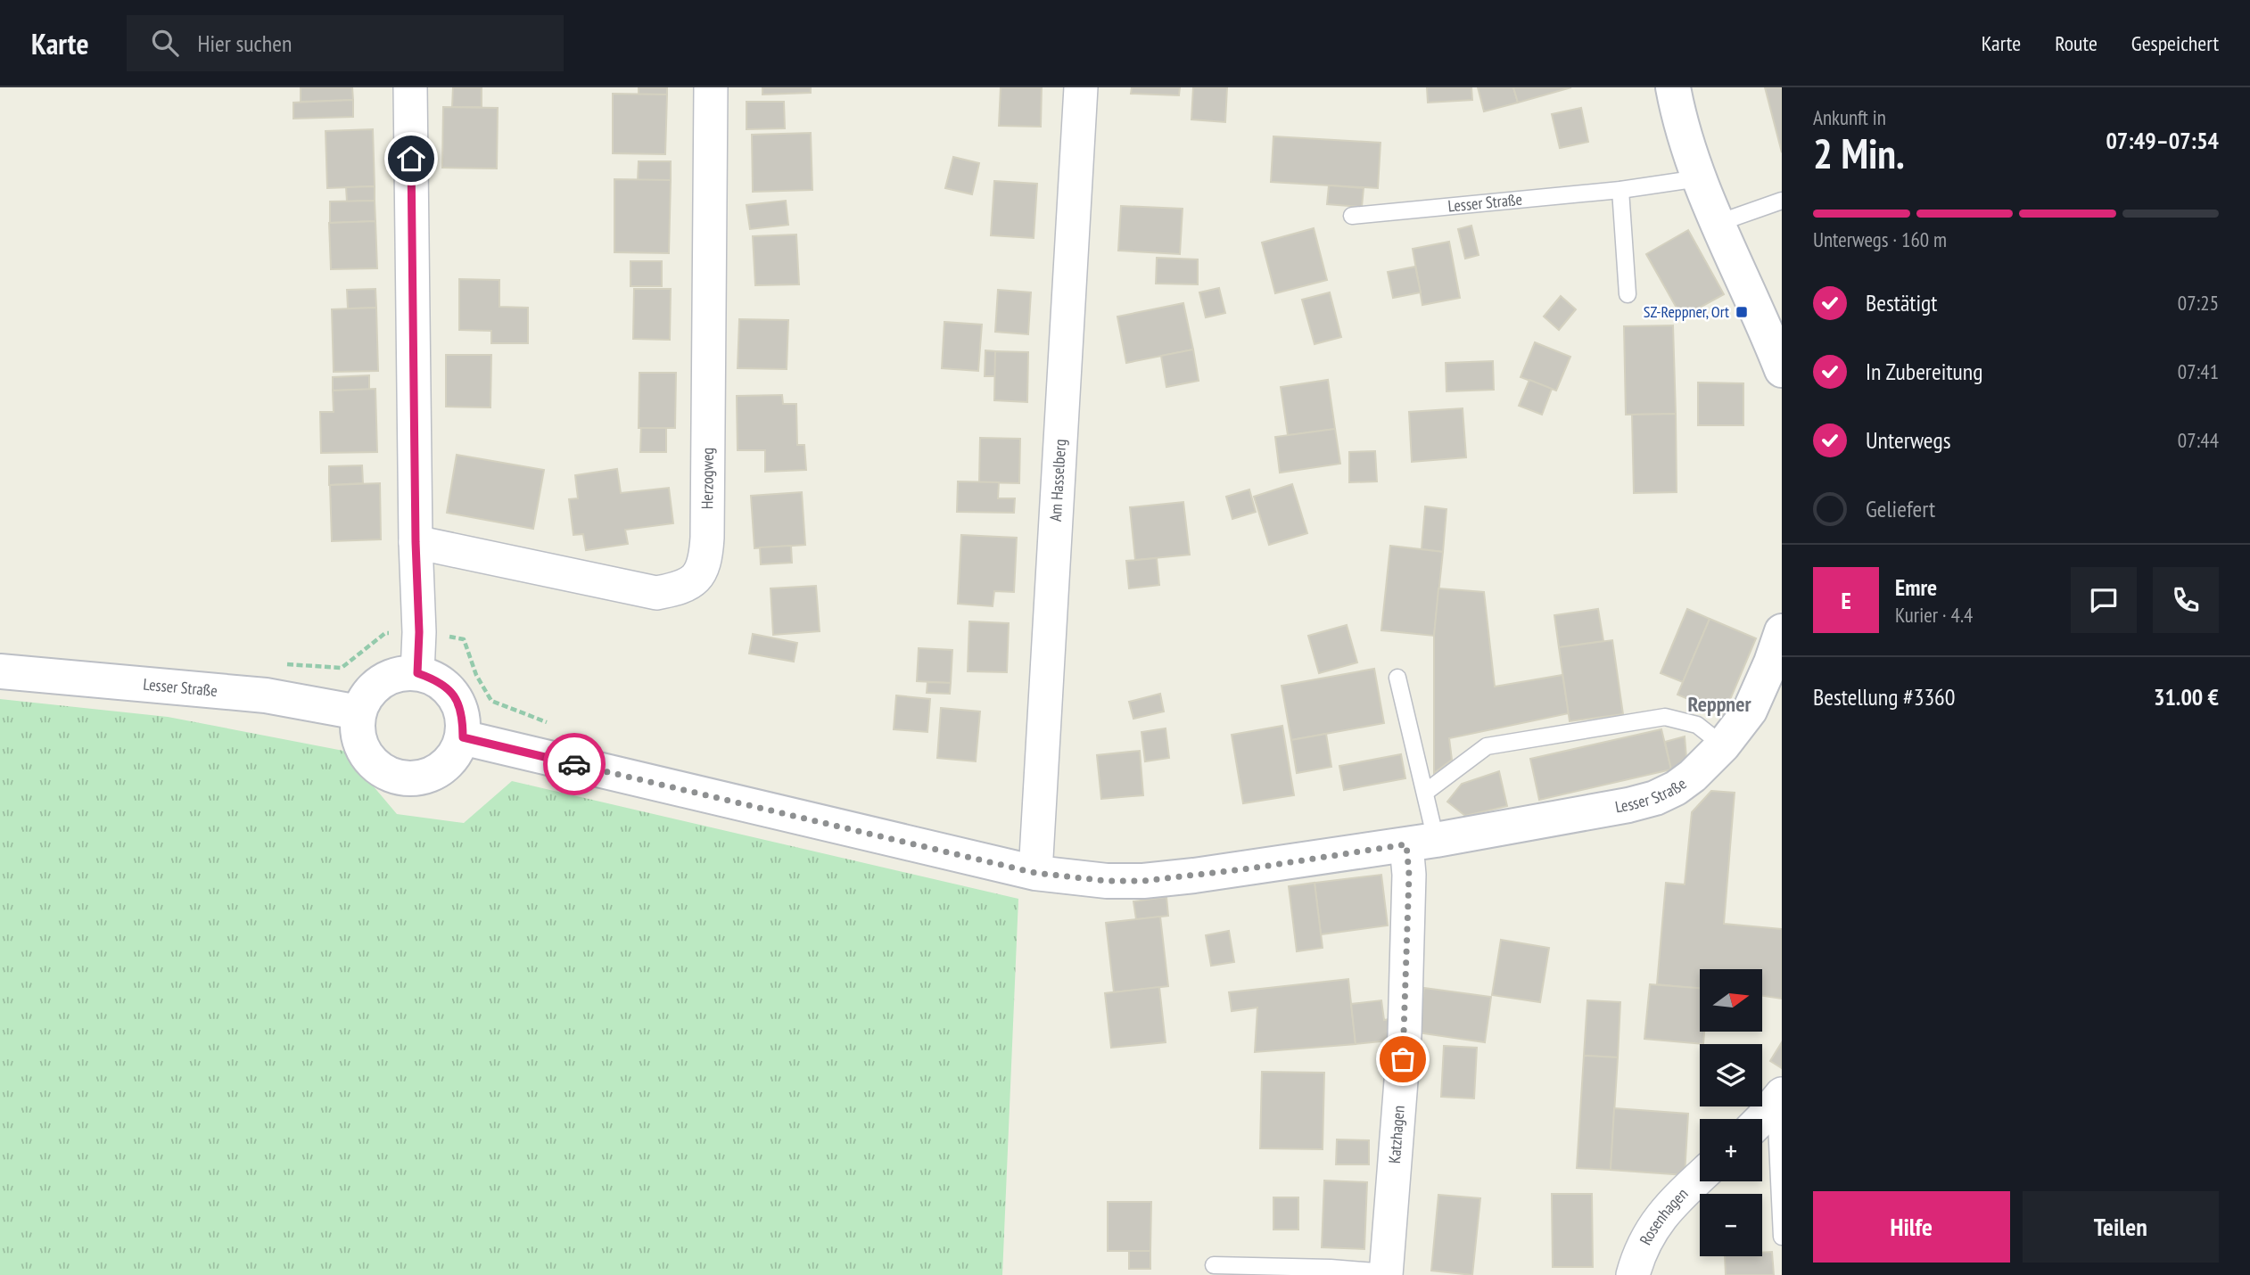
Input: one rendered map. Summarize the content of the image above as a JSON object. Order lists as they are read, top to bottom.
{
  "streets": {
    "street": [
      "Lesser Straße",
      "Herzogweg",
      "Am Hasselberg",
      "Katzhagen",
      "Rosenhagen"
    ]
  },
  "crossings": [
    ["Lesser Straße", "Am Hasselberg"],
    ["Lesser Straße", "Katzhagen"]
  ],
  "districts": ["Reppner"],
  "places": {
    "transit": ["SZ-Reppner, Ort"]
  },
  "north": "right",
  "page": {
    "header": "Karte",
    "search": "Hier suchen",
    "nav": ["Karte", "Route", "Gespeichert"],
    "heading": ["2 Min.", "Ankunft in", "07:49–07:54"],
    "panel": [
      "Emre",
      "Kurier · 4.4",
      "Bestellung #3360",
      "31.00 €"
    ],
    "bar": "Unterwegs · 160 m",
    "list": [
      ["Bestätigt", "07:25"],
      ["In Zubereitung", "07:41"],
      ["Unterwegs", "07:44"],
      "Geliefert"
    ],
    "round": "E",
    "map_buttons": ["+", "−"],
    "buttons": ["Hilfe", "Teilen"]
  }
}
